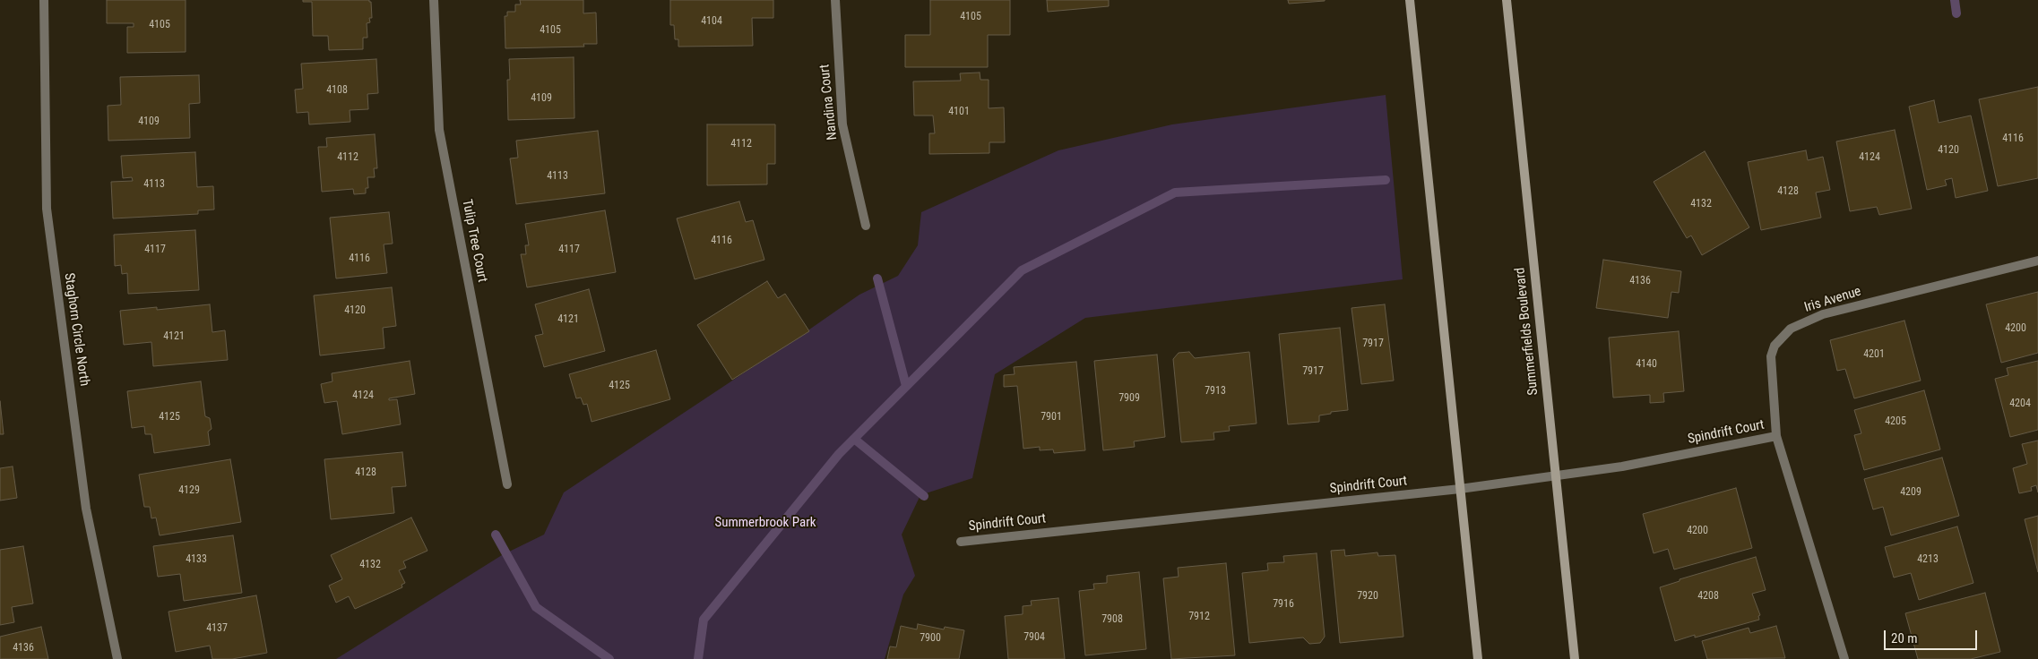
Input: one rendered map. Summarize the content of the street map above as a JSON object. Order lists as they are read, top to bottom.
{
  "streets": {
    "street": [
      "Nandina Court",
      "Tulip Tree Court",
      "Iris Avenue",
      "Staghorn Circle North",
      "Summerfields Boulevard",
      "Spindrift Court"
    ]
  },
  "crossings": [
    ["Iris Avenue", "Spindrift Court"],
    ["Summerfields Boulevard", "Spindrift Court"]
  ],
  "parks": ["Summerbrook Park"],
  "house_numbers": [
    "4105",
    "4104",
    "4105",
    "4105",
    "4108",
    "4109",
    "4101",
    "4109",
    "4116",
    "4112",
    "4120",
    "4112",
    "4124",
    "4113",
    "4113",
    "4128",
    "4132",
    "4116",
    "4117",
    "4117",
    "4116",
    "4136",
    "4120",
    "4121",
    "4200",
    "4121",
    "7917",
    "4201",
    "4140",
    "7917",
    "4125",
    "7913",
    "4124",
    "7909",
    "4204",
    "4125",
    "7901",
    "4205",
    "4128",
    "4129",
    "4209",
    "4200",
    "4133",
    "4213",
    "4132",
    "7920",
    "4208",
    "7916",
    "7912",
    "7908",
    "4137",
    "7904",
    "7900",
    "4136"
  ],
  "scale_bar": "20 m"
}
